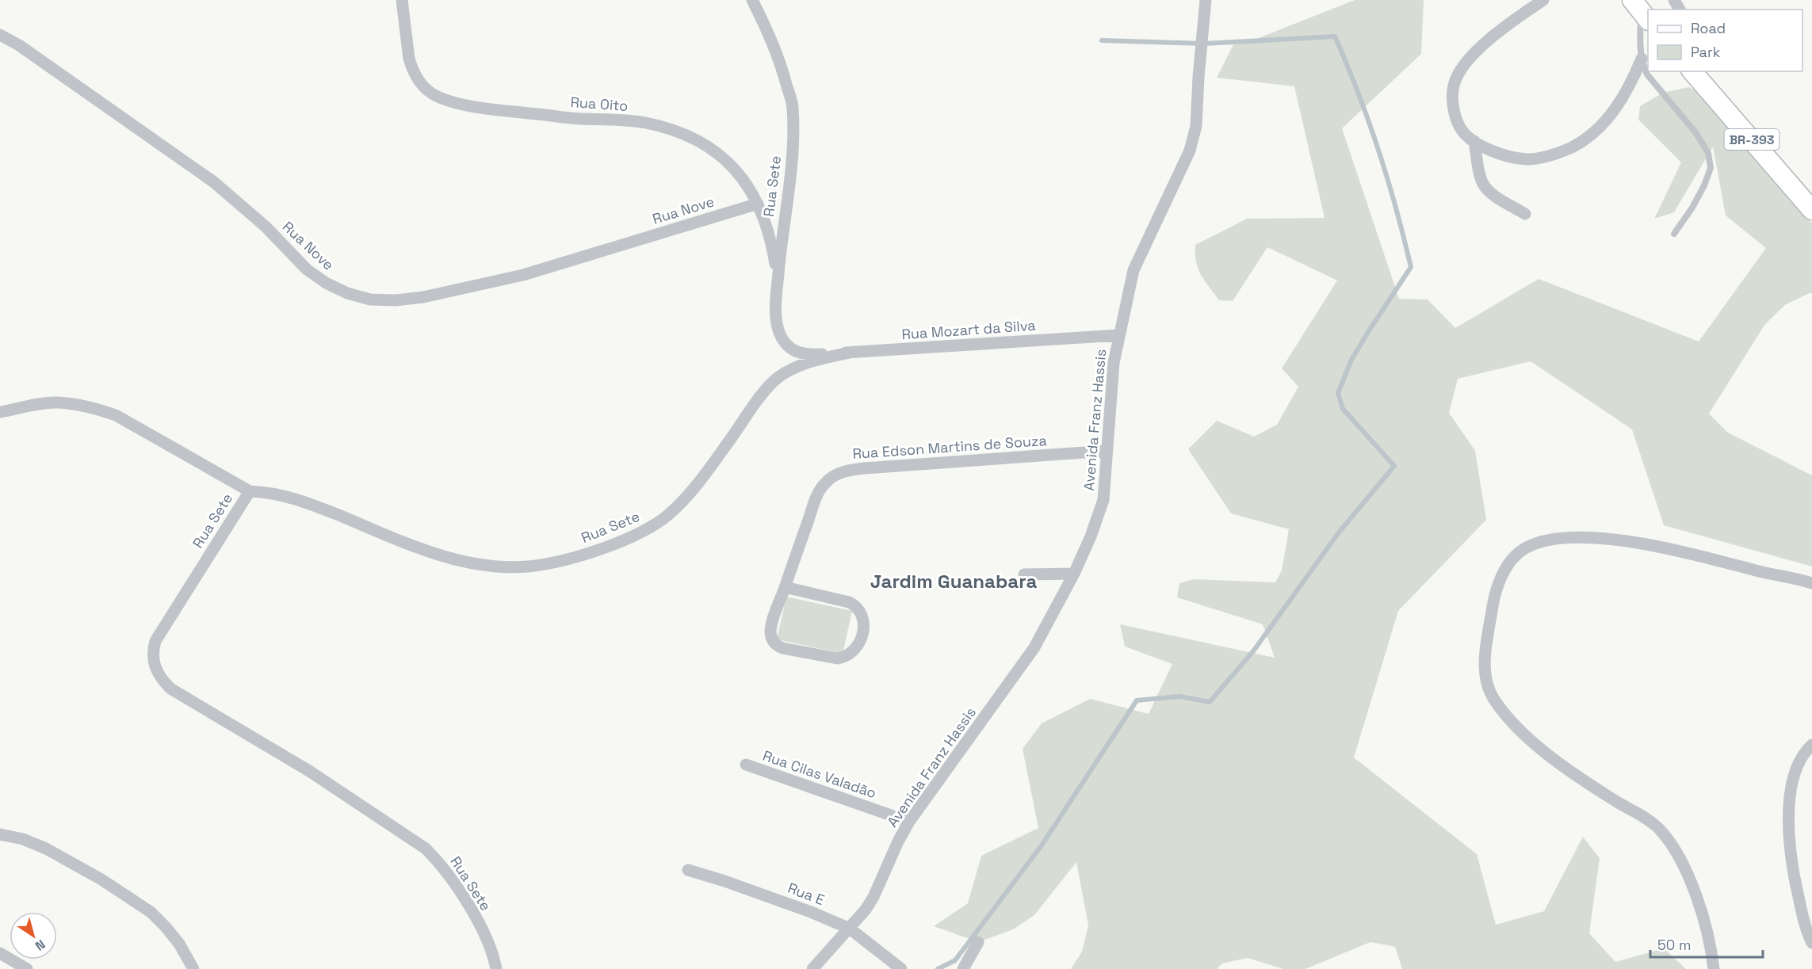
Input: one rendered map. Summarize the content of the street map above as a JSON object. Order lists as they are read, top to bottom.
{
  "streets": {
    "main road": ["BR-393"],
    "street": [
      "Rua Oito",
      "Rua Sete",
      "Rua Nove",
      "Rua Mozart da Silva",
      "Avenida Franz Hassis",
      "Rua Edson Martins de Souza",
      "Rua Cilas Valadão",
      "Rua E"
    ]
  },
  "crossings": [
    ["Rua Oito", "Rua Sete"],
    ["Rua Oito", "Rua Nove"],
    ["Rua Sete", "Rua Mozart da Silva"],
    ["Rua Mozart da Silva", "Avenida Franz Hassis"],
    ["Avenida Franz Hassis", "Rua Edson Martins de Souza"],
    ["Avenida Franz Hassis", "Rua Cilas Valadão"],
    ["Avenida Franz Hassis", "Rua E"]
  ],
  "districts": ["Jardim Guanabara"],
  "legend": ["Road", "Park"],
  "scale_bar": "50 m",
  "north": "bottom right"
}
